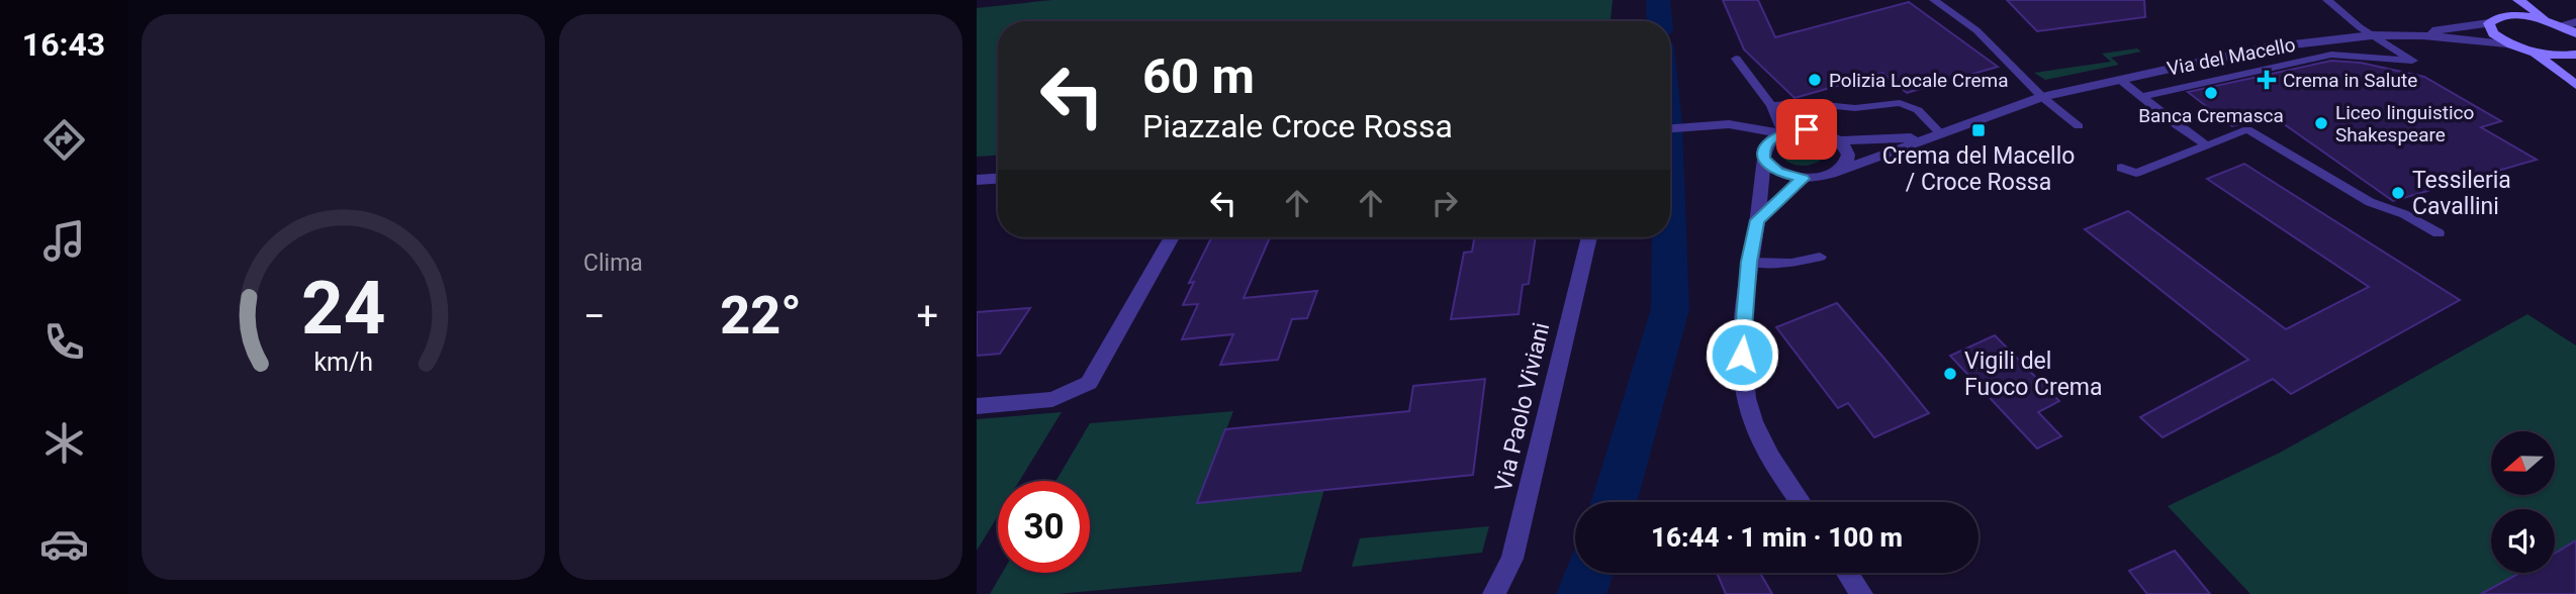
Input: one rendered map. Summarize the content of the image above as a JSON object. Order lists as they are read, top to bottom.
{
  "streets": {
    "street": ["Via del Macello", "Via Paolo Viviani"]
  },
  "places": {
    "other": [
      "Polizia Locale Crema",
      "Banca Cremasca",
      "Liceo linguistico Shakespeare",
      "Tessileria Cavallini",
      "Vigili del Fuoco Crema"
    ],
    "health": ["Crema in Salute"],
    "transit": ["Crema del Macello / Croce Rossa"]
  },
  "north": "left",
  "page": {
    "tabs": "16:43",
    "tile": "Clima",
    "turn": ["60 m", "Piazzale Croce Rossa"],
    "heat": ["−", "22°", "+"],
    "limit": "30",
    "trip": "16:44 · 1 min · 100 m",
    "gauge": ["24", "km/h"]
  }
}
